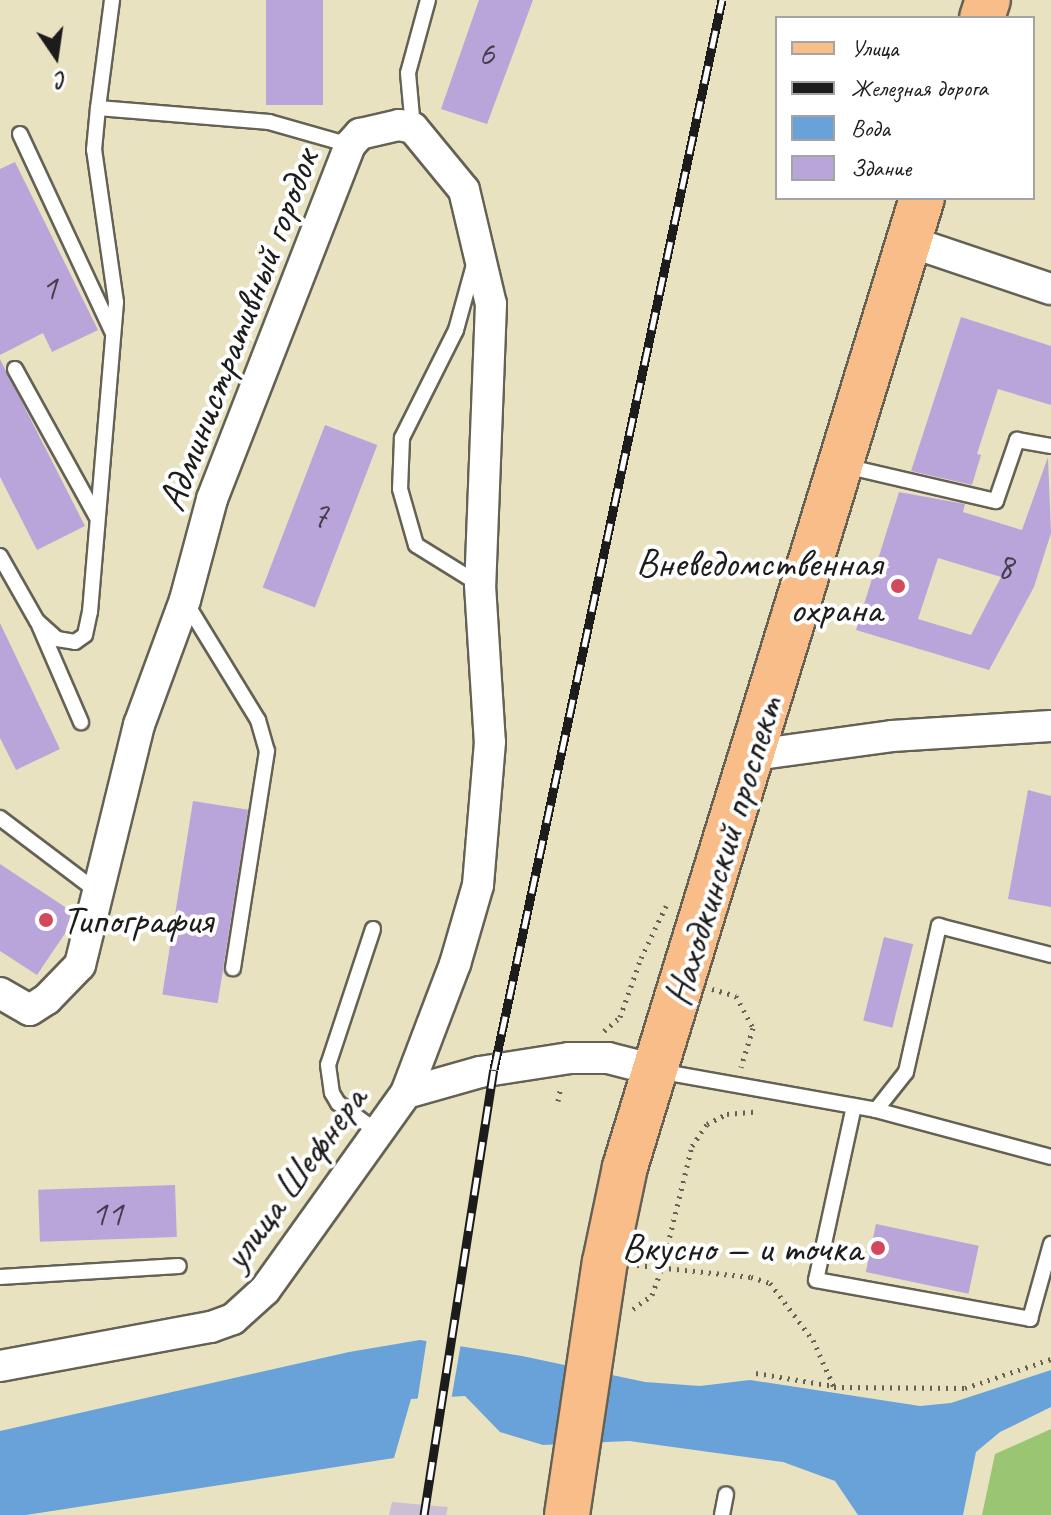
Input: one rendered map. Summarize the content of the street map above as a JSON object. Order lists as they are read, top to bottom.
{
  "streets": {
    "main road": ["Находкинский проспект"],
    "street": ["Административный городок", "улица Шефнера"]
  },
  "crossings": [
    ["Находкинский проспект", "улица Шефнера"]
  ],
  "places": ["Вневедомственная охрана", "Типография", "Вкусно — и точка"],
  "house_numbers": [
    "6",
    "1",
    "7",
    "8",
    "11"
  ],
  "legend": [
    "Улица",
    "Железная дорога",
    "Вода",
    "Здание"
  ],
  "north": "bottom"
}
